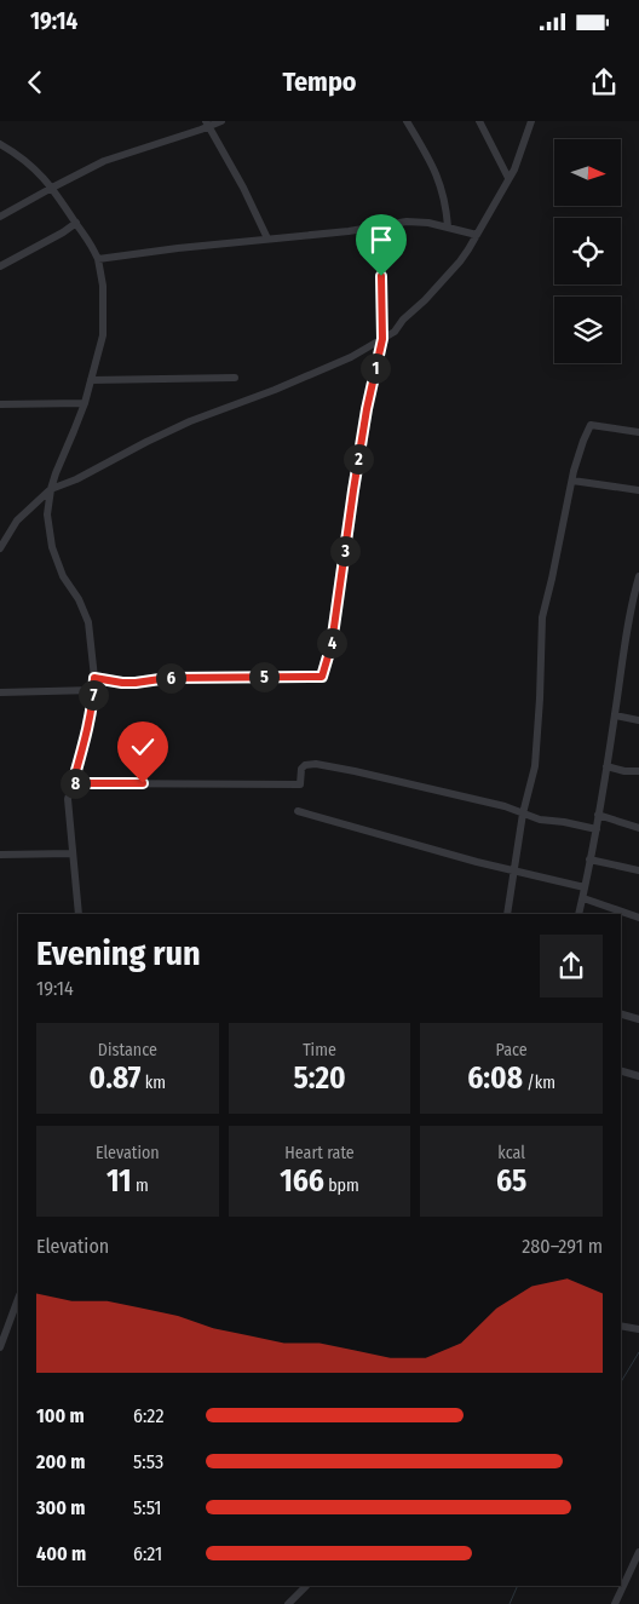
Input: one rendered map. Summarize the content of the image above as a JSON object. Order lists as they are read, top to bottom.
{
  "north": "right",
  "page": {
    "status": "19:14",
    "header": "Tempo",
    "pins": [
      "1",
      "2",
      "3",
      "4",
      "5",
      "6",
      "7",
      "8"
    ],
    "heading": ["Evening run", "19:14"],
    "stats": [
      ["Distance", "0.87 km"],
      ["Time", "5:20"],
      ["Pace", "6:08 /km"],
      ["Elevation", "11 m"],
      ["Heart rate", "166 bpm"],
      ["kcal", "65"]
    ],
    "chart": ["Elevation", "280–291 m"],
    "list": [
      {
        "name": "100 m",
        "note": "6:22"
      },
      {
        "name": "200 m",
        "note": "5:53"
      },
      {
        "name": "300 m",
        "note": "5:51"
      },
      {
        "name": "400 m",
        "note": "6:21"
      }
    ]
  }
}
